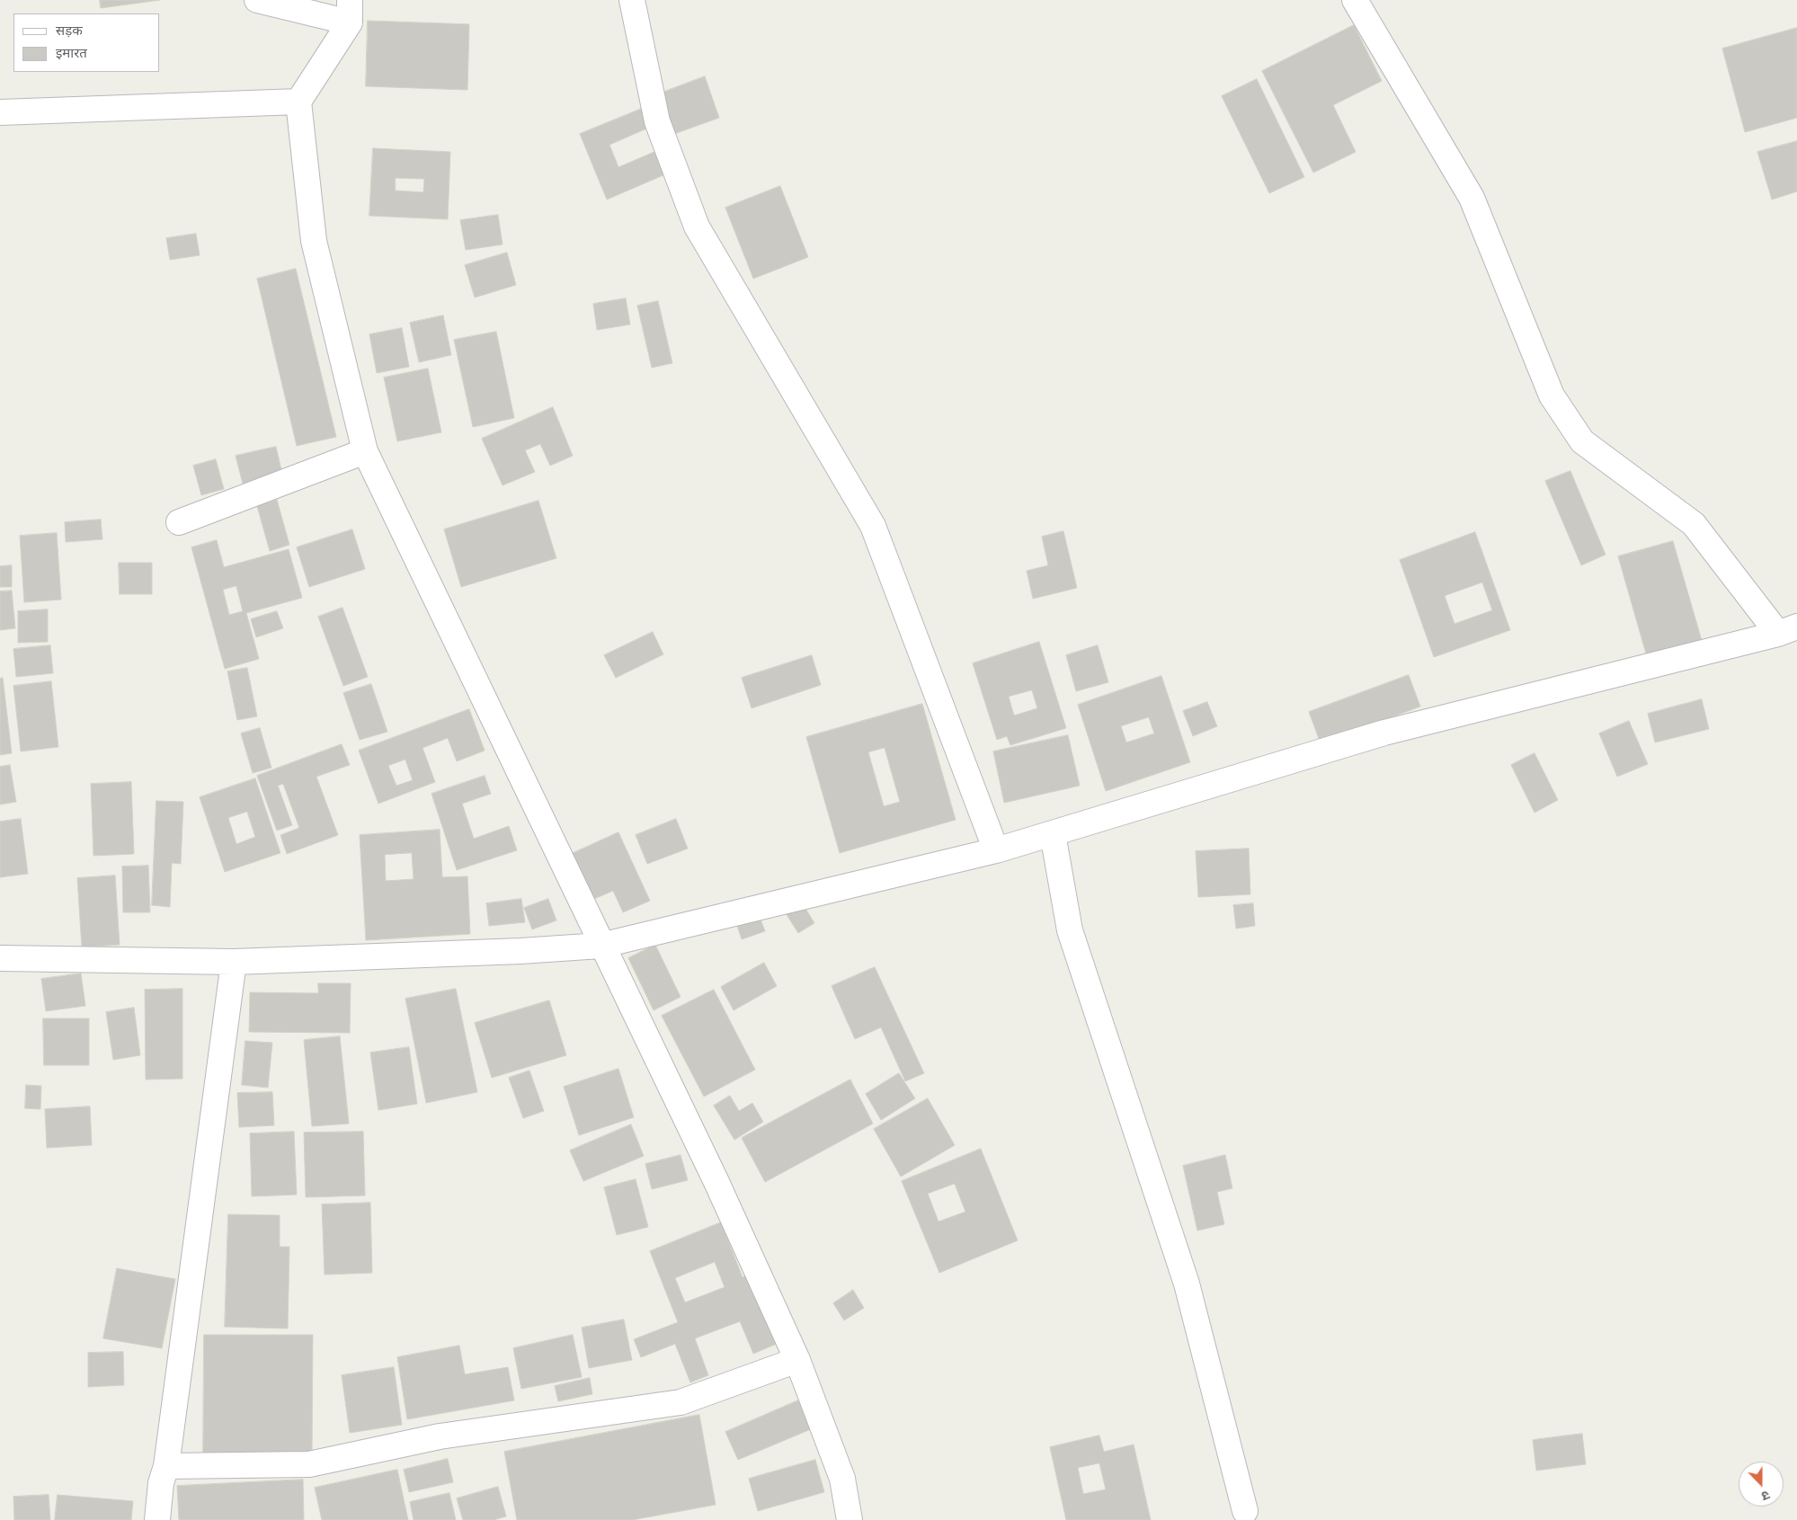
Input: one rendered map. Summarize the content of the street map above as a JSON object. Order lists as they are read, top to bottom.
{
  "legend": ["सड़क", "इमारत"],
  "north": "bottom"
}
